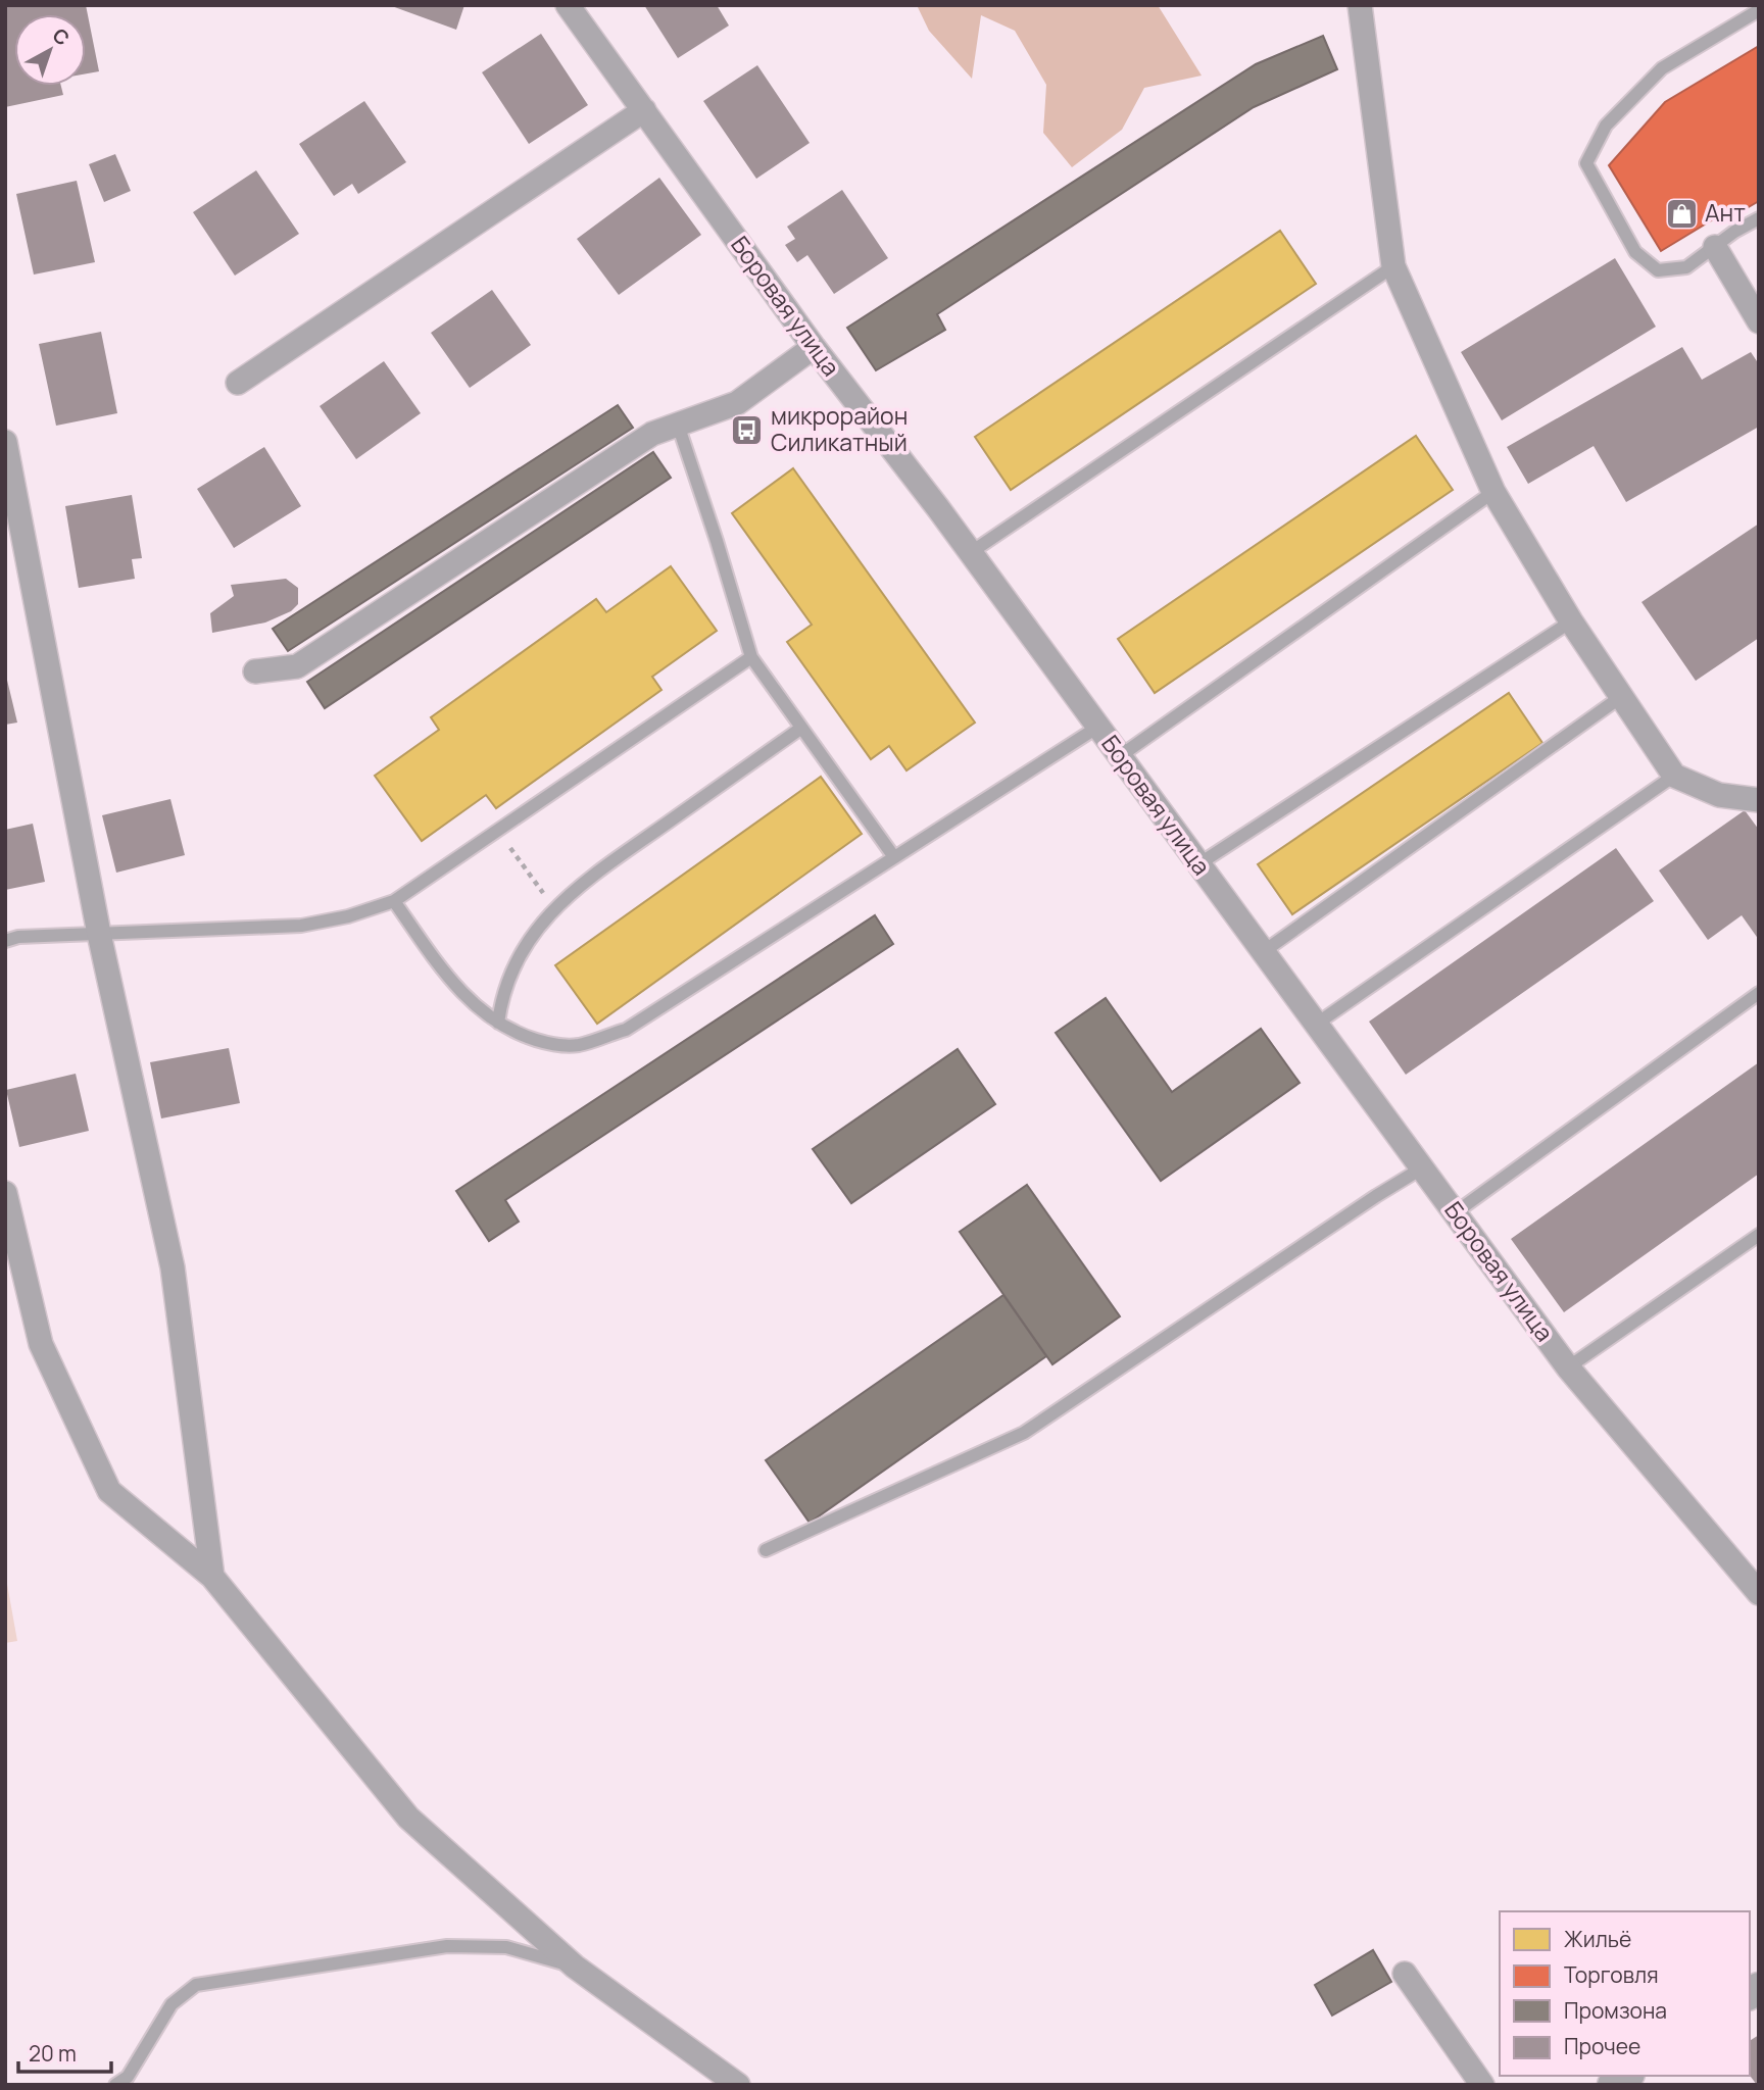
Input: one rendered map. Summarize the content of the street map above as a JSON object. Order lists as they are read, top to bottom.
{
  "streets": {
    "street": ["Боровая улица"]
  },
  "places": {
    "shop": ["Ант"],
    "bus stop": ["микрорайон Силикатный"]
  },
  "legend": [
    "Жильё",
    "Торговля",
    "Промзона",
    "Прочее"
  ],
  "scale_bar": "20 m",
  "north": "top right"
}
